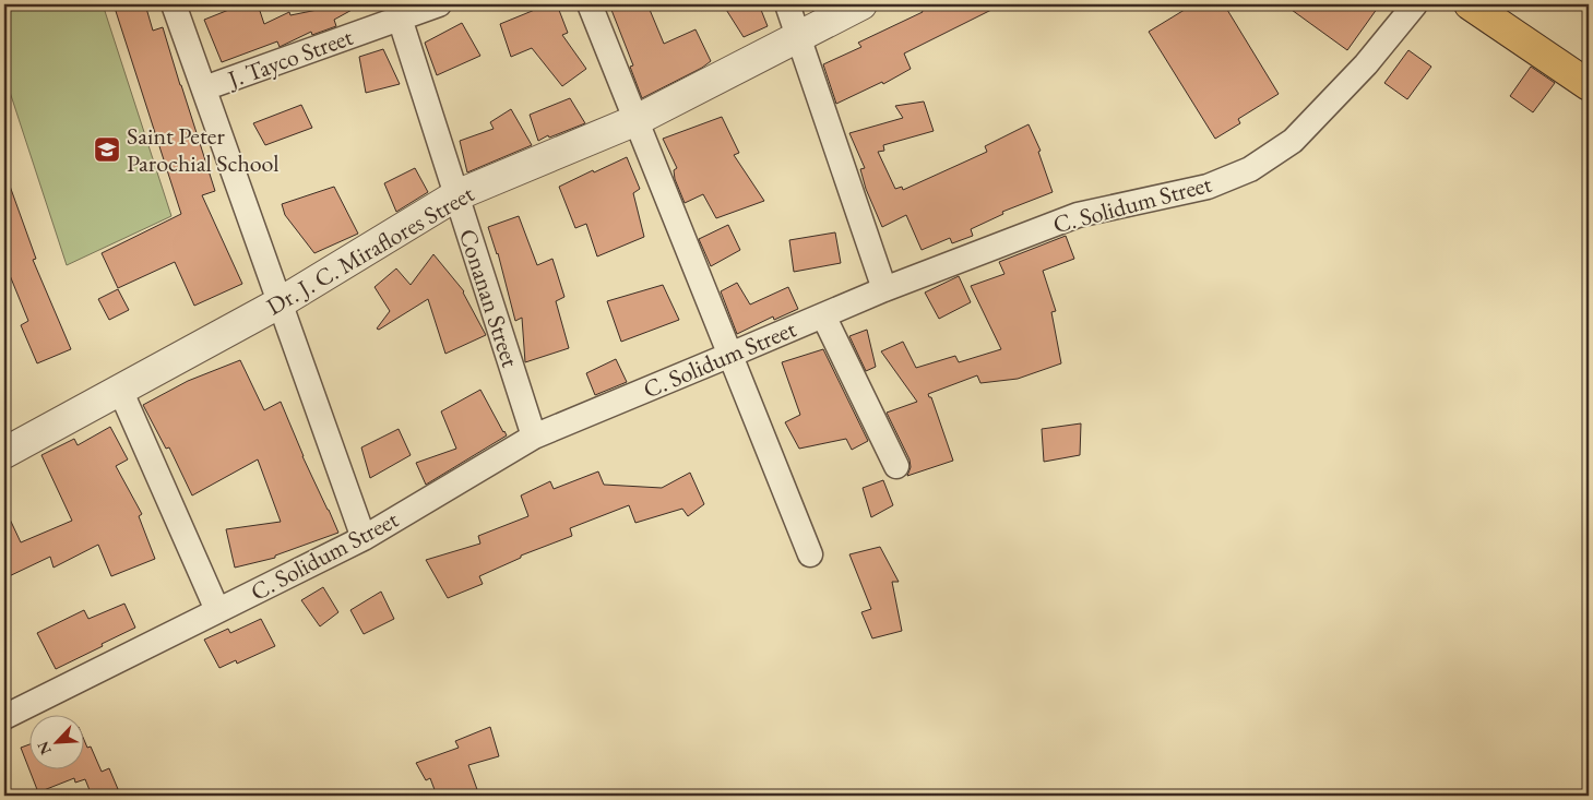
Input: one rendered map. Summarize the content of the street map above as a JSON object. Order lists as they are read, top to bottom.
{
  "streets": {
    "street": [
      "J. Tayco Street",
      "C. Solidum Street",
      "Dr. J. C. Miraflores Street",
      "Conanan Street"
    ]
  },
  "crossings": [
    ["J. Tayco Street", "Conanan Street"],
    ["C. Solidum Street", "Conanan Street"],
    ["Dr. J. C. Miraflores Street", "Conanan Street"]
  ],
  "places": {
    "school or university": ["Saint Peter Parochial School"]
  },
  "north": "bottom left"
}
